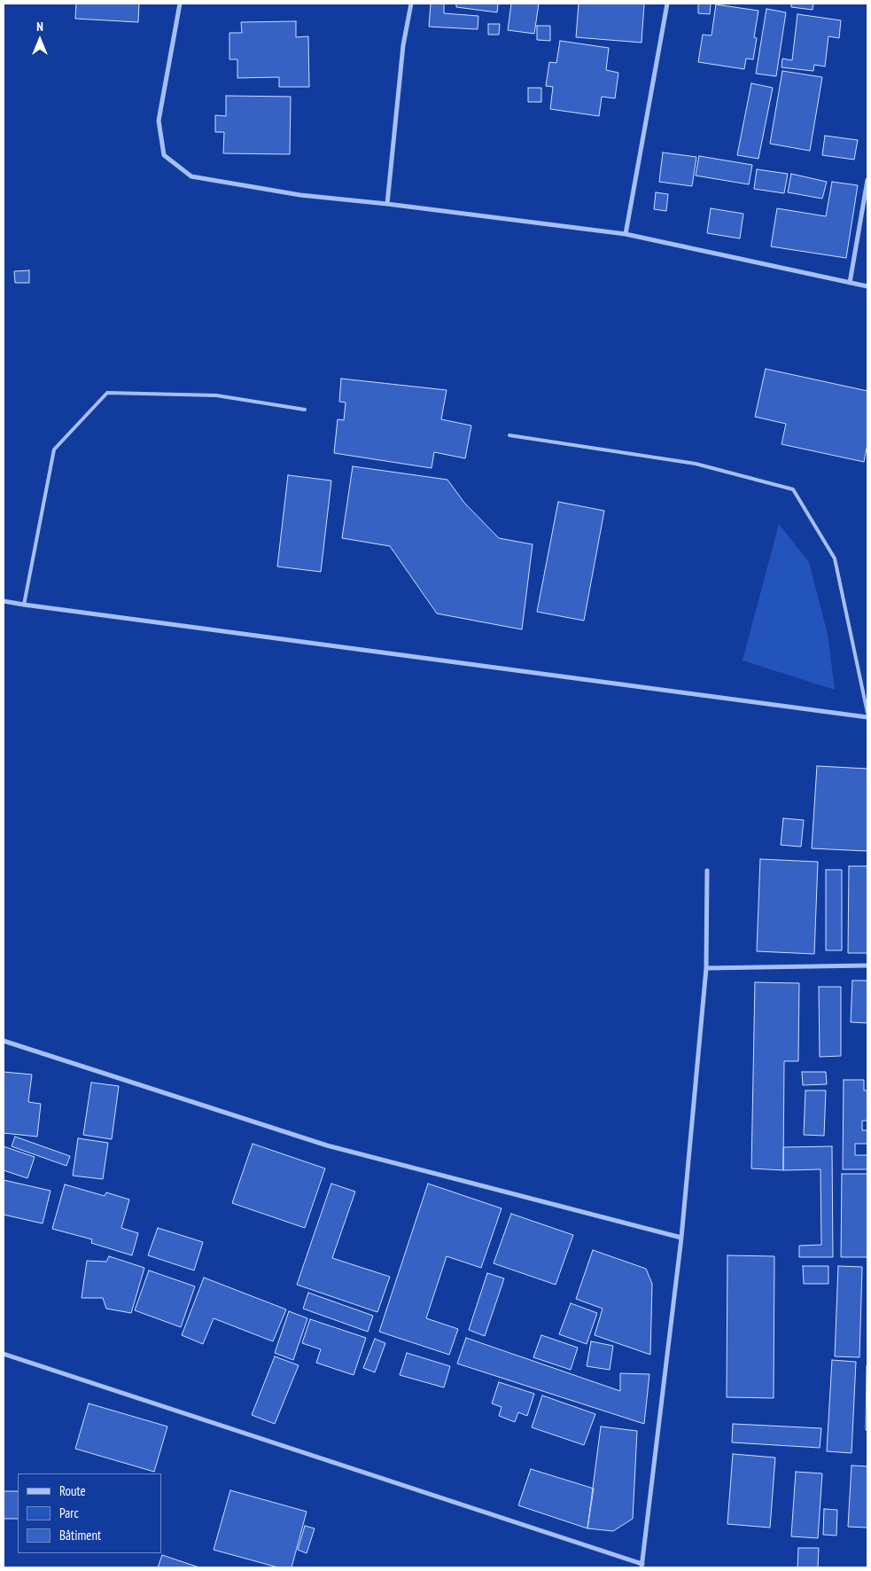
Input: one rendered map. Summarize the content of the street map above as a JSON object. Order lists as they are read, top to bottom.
{
  "legend": ["Route", "Parc", "Bâtiment"],
  "north": "top"
}
